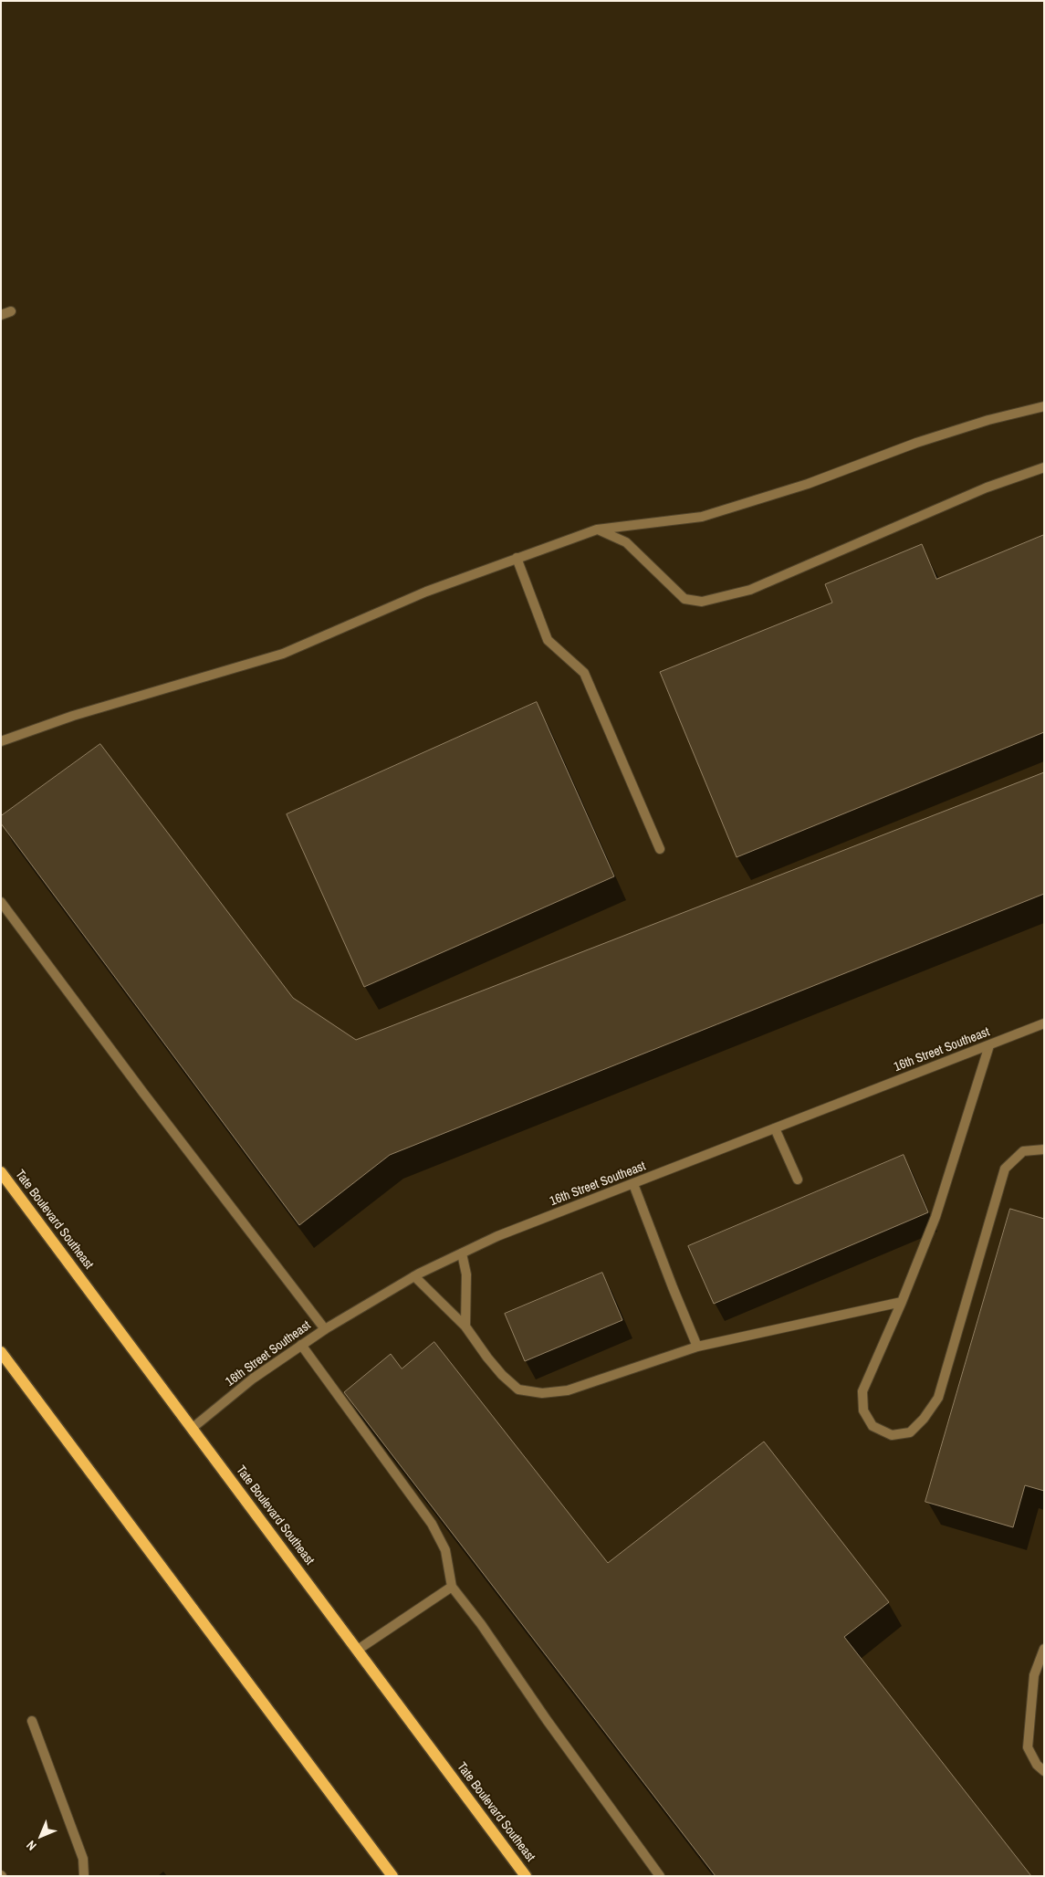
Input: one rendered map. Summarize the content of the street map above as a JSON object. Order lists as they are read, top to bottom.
{
  "streets": {
    "main road": ["Tate Boulevard Southeast"],
    "street": ["16th Street Southeast"]
  },
  "crossings": [
    ["16th Street Southeast", "Tate Boulevard Southeast"]
  ],
  "north": "bottom left"
}
